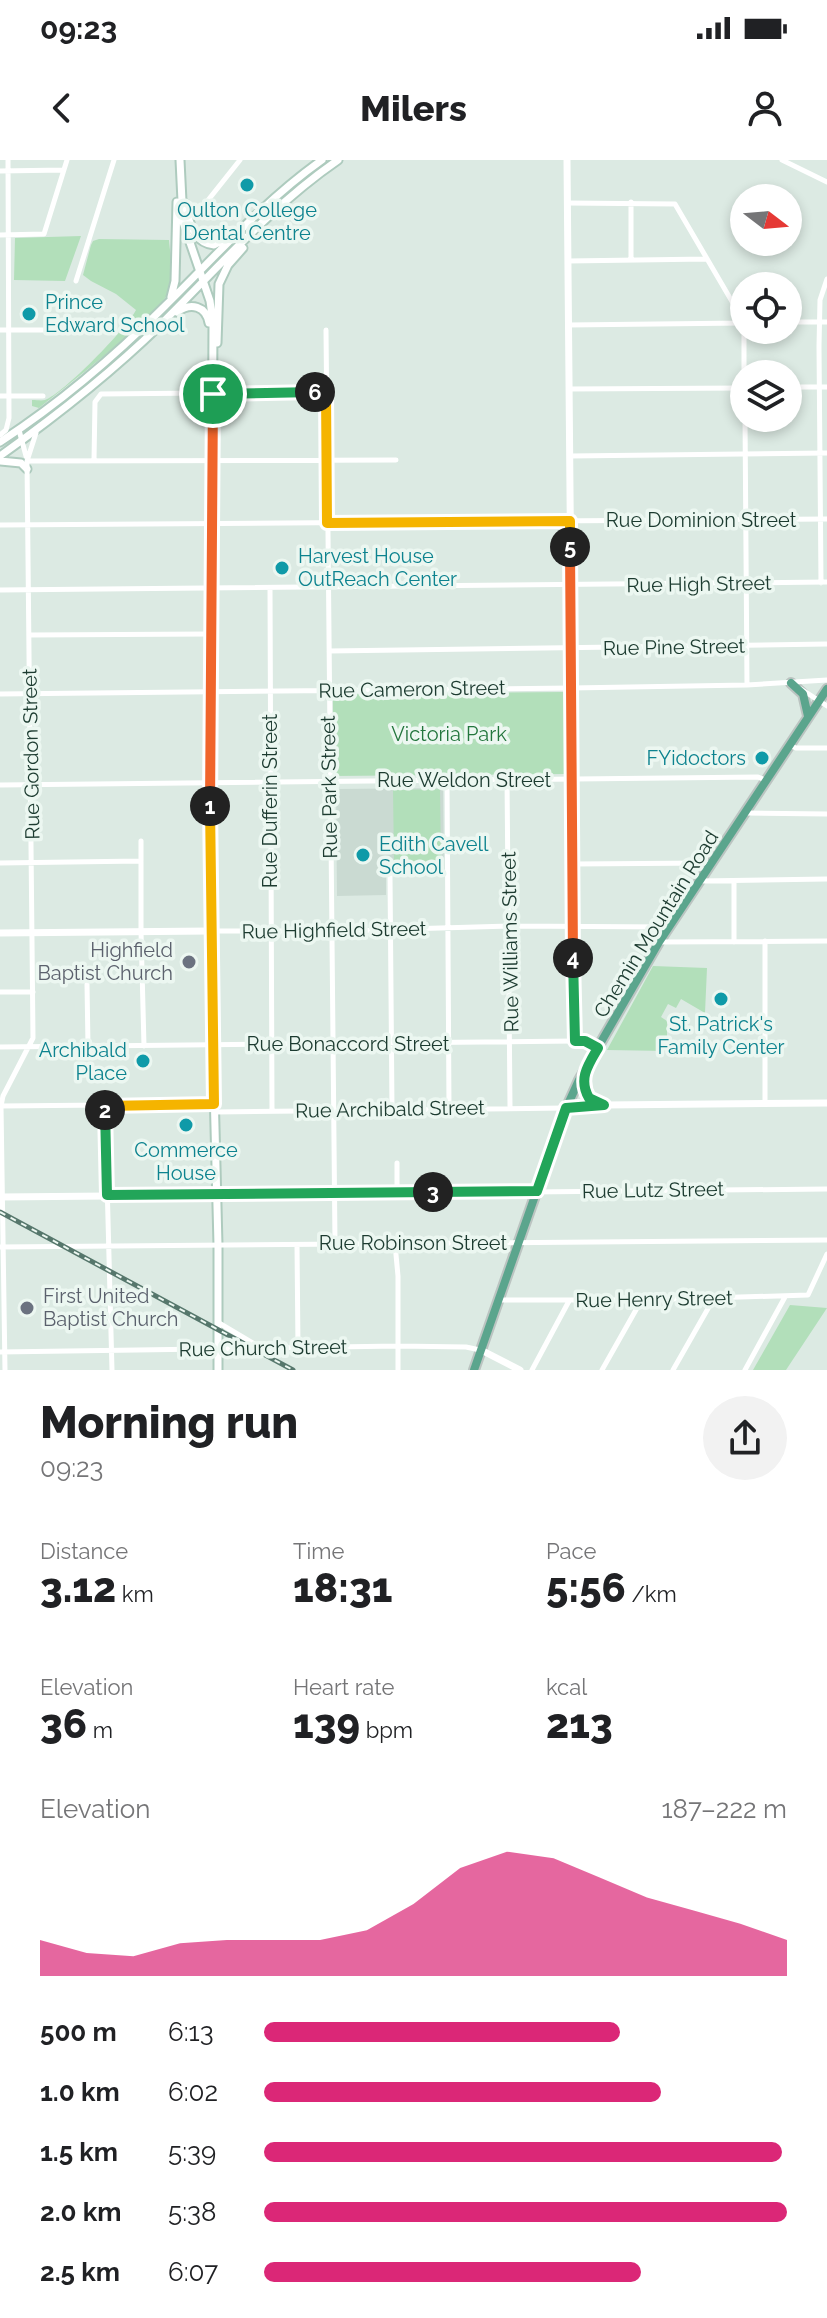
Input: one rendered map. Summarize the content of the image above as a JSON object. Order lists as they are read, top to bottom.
{
  "streets": {
    "main road": [
      "Chemin Mountain Road",
      "Rue Highfield Street",
      "Rue Bonaccord Street",
      "Rue Lutz Street",
      "Rue Church Street"
    ],
    "street": [
      "Rue Dominion Street",
      "Rue High Street",
      "Rue Pine Street",
      "Rue Cameron Street",
      "Rue Gordon Street",
      "Rue Weldon Street",
      "Rue Park Street",
      "Rue Dufferin Street",
      "Rue Williams Street",
      "Rue Archibald Street",
      "Rue Robinson Street",
      "Rue Henry Street"
    ]
  },
  "crossings": [
    ["Rue Dominion Street", "Rue Gordon Street"],
    ["Rue Dominion Street", "Rue Park Street"],
    ["Rue High Street", "Rue Gordon Street"],
    ["Rue High Street", "Rue Park Street"],
    ["Rue High Street", "Rue Dufferin Street"],
    ["Rue Pine Street", "Rue Park Street"],
    ["Rue Cameron Street", "Rue Gordon Street"],
    ["Rue Cameron Street", "Rue Park Street"],
    ["Rue Cameron Street", "Rue Dufferin Street"],
    ["Rue Gordon Street", "Rue Weldon Street"],
    ["Rue Gordon Street", "Rue Highfield Street"],
    ["Rue Gordon Street", "Rue Bonaccord Street"],
    ["Rue Weldon Street", "Rue Park Street"],
    ["Rue Weldon Street", "Rue Dufferin Street"],
    ["Rue Weldon Street", "Chemin Mountain Road"],
    ["Rue Weldon Street", "Rue Williams Street"],
    ["Rue Park Street", "Rue Highfield Street"],
    ["Rue Park Street", "Rue Bonaccord Street"],
    ["Rue Park Street", "Rue Archibald Street"],
    ["Rue Park Street", "Rue Lutz Street"],
    ["Rue Park Street", "Rue Robinson Street"],
    ["Rue Dufferin Street", "Rue Highfield Street"],
    ["Rue Dufferin Street", "Rue Bonaccord Street"],
    ["Rue Dufferin Street", "Rue Archibald Street"],
    ["Chemin Mountain Road", "Rue Highfield Street"],
    ["Chemin Mountain Road", "Rue Bonaccord Street"],
    ["Chemin Mountain Road", "Rue Archibald Street"],
    ["Chemin Mountain Road", "Rue Lutz Street"],
    ["Chemin Mountain Road", "Rue Robinson Street"],
    ["Chemin Mountain Road", "Rue Henry Street"],
    ["Chemin Mountain Road", "Rue Church Street"],
    ["Rue Highfield Street", "Rue Williams Street"],
    ["Rue Williams Street", "Rue Bonaccord Street"],
    ["Rue Williams Street", "Rue Archibald Street"]
  ],
  "parks": ["Victoria Park"],
  "places": [
    "Oulton College Dental Centre",
    "Prince Edward School",
    "Harvest House OutReach Center",
    "FYidoctors",
    "Edith Cavell School",
    "Highfield Baptist Church",
    "St. Patrick's Family Center",
    "Archibald Place",
    "Commerce House",
    "First United Baptist Church"
  ],
  "north": "right",
  "page": {
    "status": "09:23",
    "header": "Milers",
    "pins": [
      "6",
      "5",
      "1",
      "4",
      "2",
      "3"
    ],
    "heading": ["Morning run", "09:23"],
    "stats": [
      ["Distance", "3.12 km"],
      ["Time", "18:31"],
      ["Pace", "5:56 /km"],
      ["Elevation", "36 m"],
      ["Heart rate", "139 bpm"],
      ["kcal", "213"]
    ],
    "chart": ["Elevation", "187–222 m"],
    "list": [
      {
        "name": "500 m",
        "note": "6:13"
      },
      {
        "name": "1.0 km",
        "note": "6:02"
      },
      {
        "name": "1.5 km",
        "note": "5:39"
      },
      {
        "name": "2.0 km",
        "note": "5:38"
      },
      {
        "name": "2.5 km",
        "note": "6:07"
      }
    ]
  }
}
